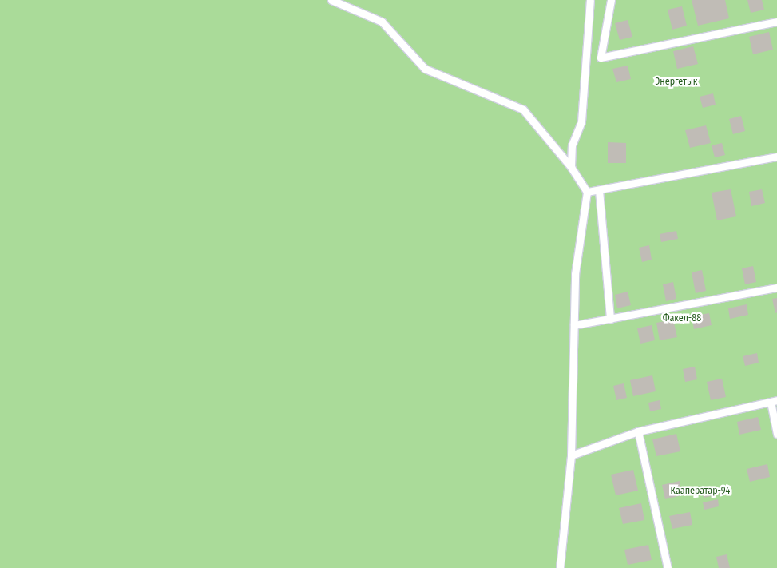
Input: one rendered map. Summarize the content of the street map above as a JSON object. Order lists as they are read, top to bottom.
{
  "parks": ["Энергетык", "Факел-88", "Кааператар-94"]
}
